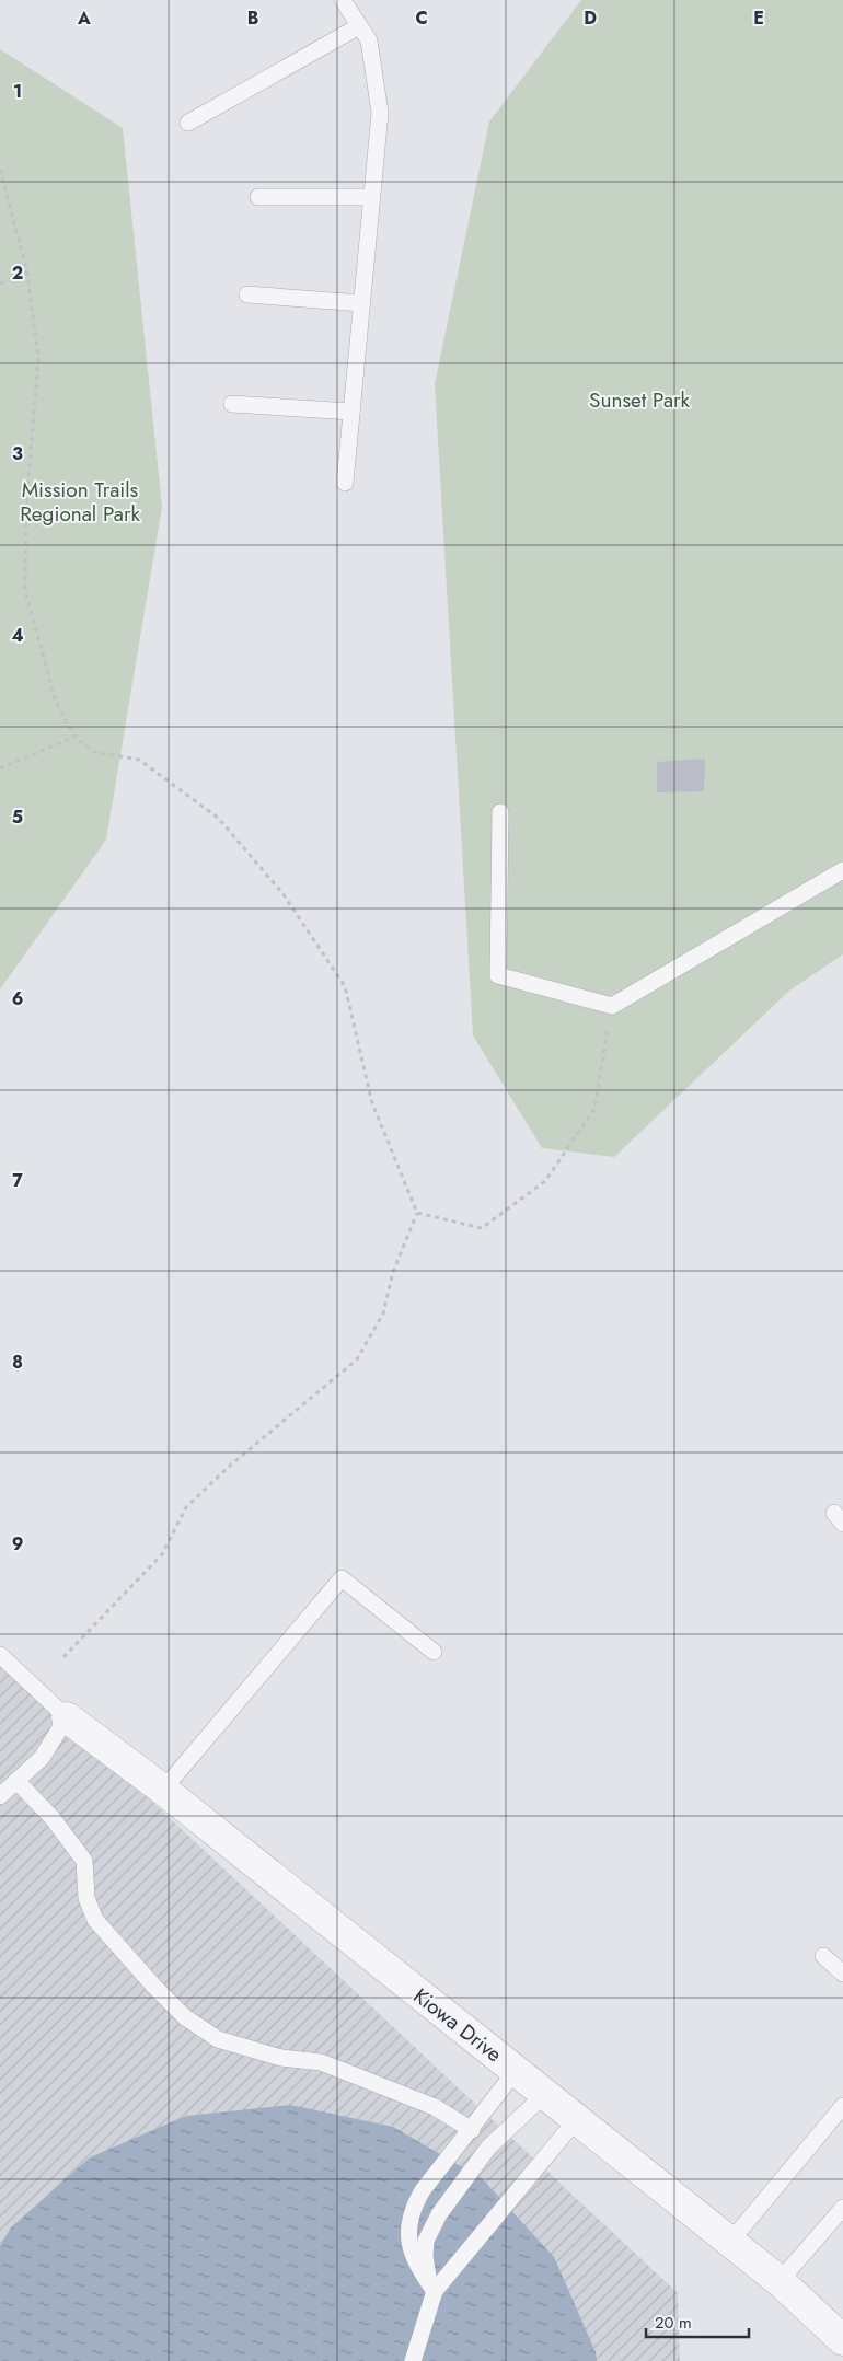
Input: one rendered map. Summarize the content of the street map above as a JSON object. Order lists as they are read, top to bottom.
{
  "streets": {
    "street": ["Kiowa Drive"]
  },
  "parks": ["Sunset Park", "Mission Trails Regional Park"],
  "scale_bar": "20 m",
  "grid": {
    "columns": [
      "A",
      "B",
      "C",
      "D",
      "E"
    ],
    "rows": [
      "1",
      "2",
      "3",
      "4",
      "5",
      "6",
      "7",
      "8",
      "9"
    ]
  }
}
